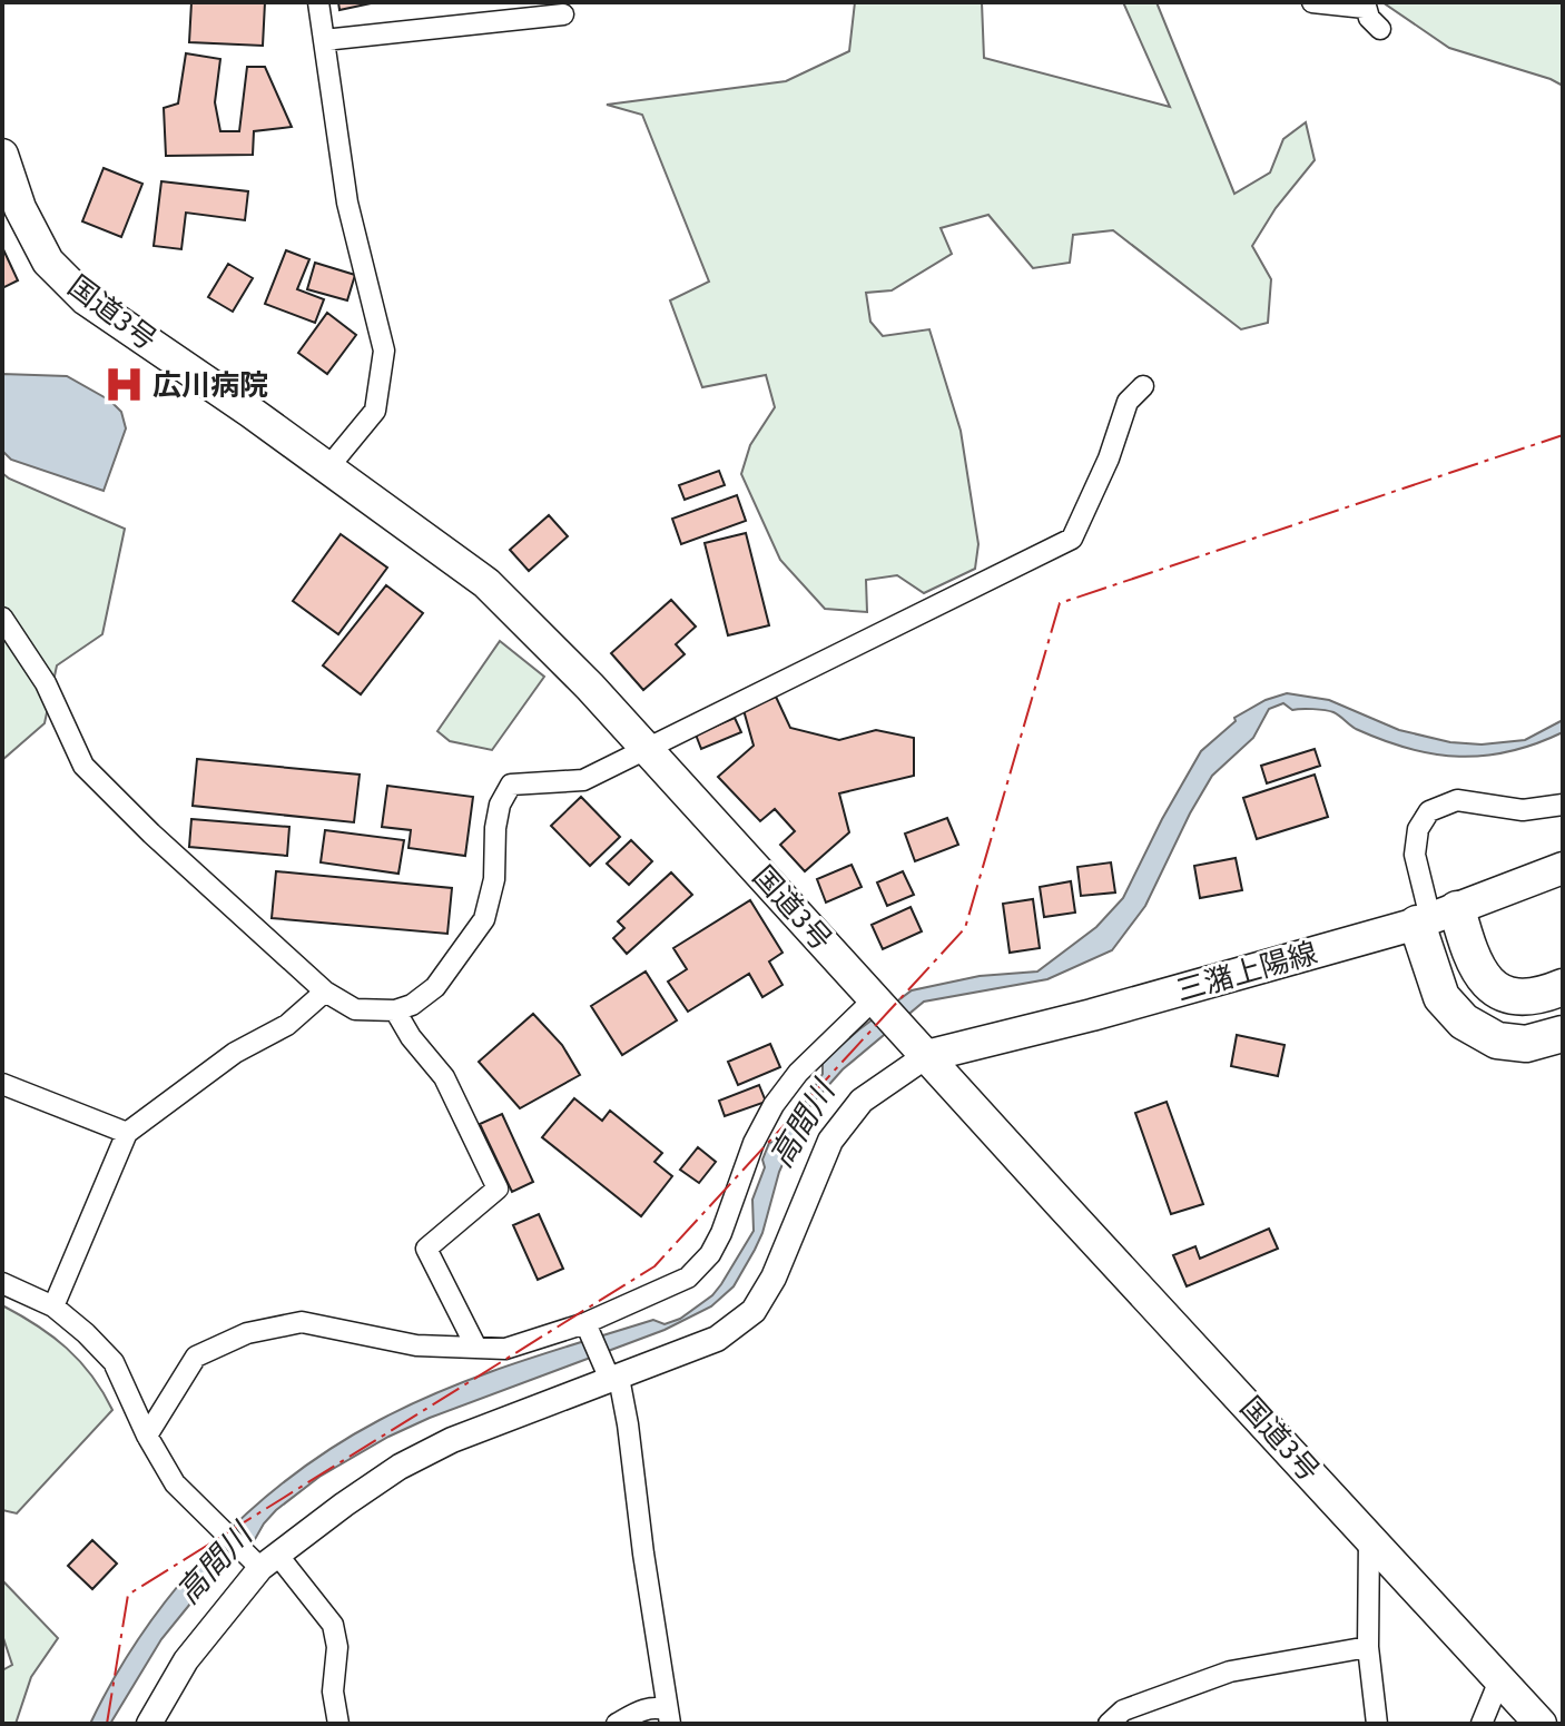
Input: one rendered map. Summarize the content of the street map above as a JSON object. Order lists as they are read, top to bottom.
{
  "streets": {
    "main road": ["国道3号", "三潴上陽線"]
  },
  "crossings": [
    ["国道3号", "三潴上陽線"]
  ],
  "water": ["高間川"],
  "places": {
    "hospital": ["広川病院"]
  }
}
